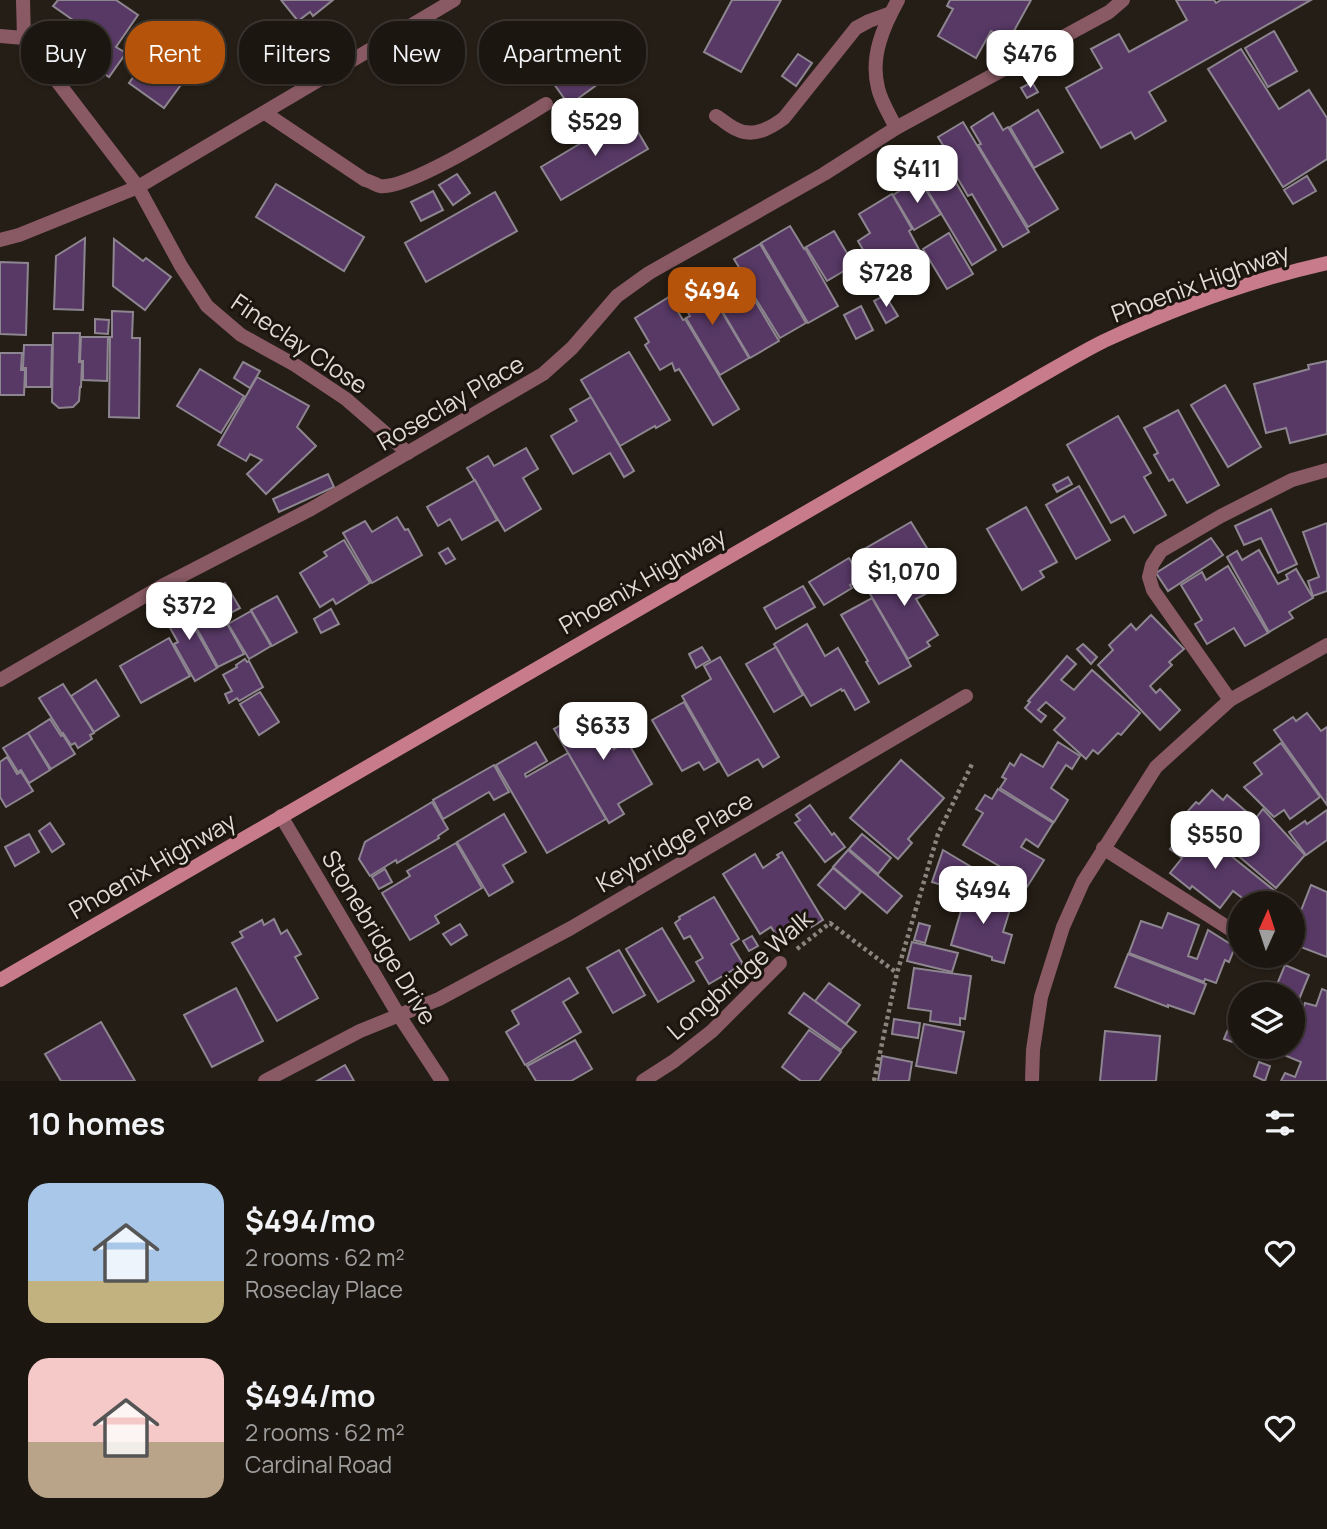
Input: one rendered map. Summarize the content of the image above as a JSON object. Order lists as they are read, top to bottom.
{
  "streets": {
    "main road": ["Phoenix Highway"],
    "street": [
      "Fineclay Close",
      "Roseclay Place",
      "Keybridge Place",
      "Stonebridge Drive",
      "Longbridge Walk"
    ]
  },
  "crossings": [
    ["Phoenix Highway", "Stonebridge Drive"],
    ["Fineclay Close", "Roseclay Place"],
    ["Keybridge Place", "Stonebridge Drive"]
  ],
  "north": "top",
  "page": {
    "chip": [
      "Buy",
      "Rent",
      "Filters",
      "New",
      "Apartment"
    ],
    "price": [
      "$476",
      "$529",
      "$411",
      "$728",
      "$494",
      "$1,070",
      "$372",
      "$633",
      "$550",
      "$494"
    ],
    "heading": "10 homes",
    "list": [
      {
        "name": "$494/mo",
        "note": "2 rooms · 62 m² · Roseclay Place"
      },
      {
        "name": "$494/mo",
        "note": "2 rooms · 62 m² · Cardinal Road"
      }
    ]
  }
}
